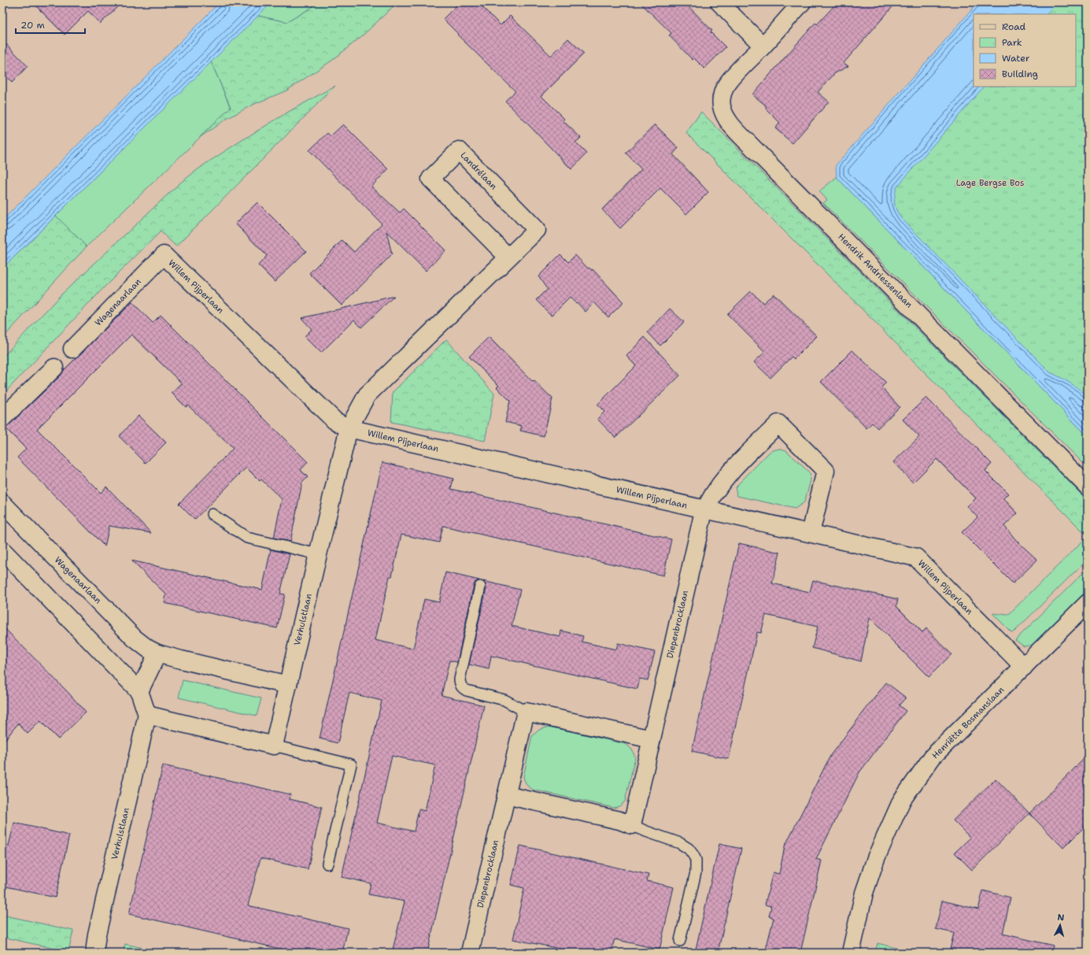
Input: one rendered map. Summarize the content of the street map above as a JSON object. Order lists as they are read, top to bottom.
{
  "streets": {
    "street": [
      "Landrélaan",
      "Hendrik Andriessenlaan",
      "Willem Pijperlaan",
      "Wagenaarlaan",
      "Verhulstlaan",
      "Diepenbrocklaan",
      "Henriëtte Bosmanslaan"
    ]
  },
  "crossings": [
    ["Landrélaan", "Willem Pijperlaan"],
    ["Landrélaan", "Verhulstlaan"],
    ["Willem Pijperlaan", "Wagenaarlaan"],
    ["Willem Pijperlaan", "Verhulstlaan"],
    ["Willem Pijperlaan", "Diepenbrocklaan"],
    ["Willem Pijperlaan", "Henriëtte Bosmanslaan"]
  ],
  "parks": ["Lage Bergse Bos"],
  "legend": [
    "Road",
    "Park",
    "Water",
    "Building"
  ],
  "scale_bar": "20 m",
  "north": "top"
}
